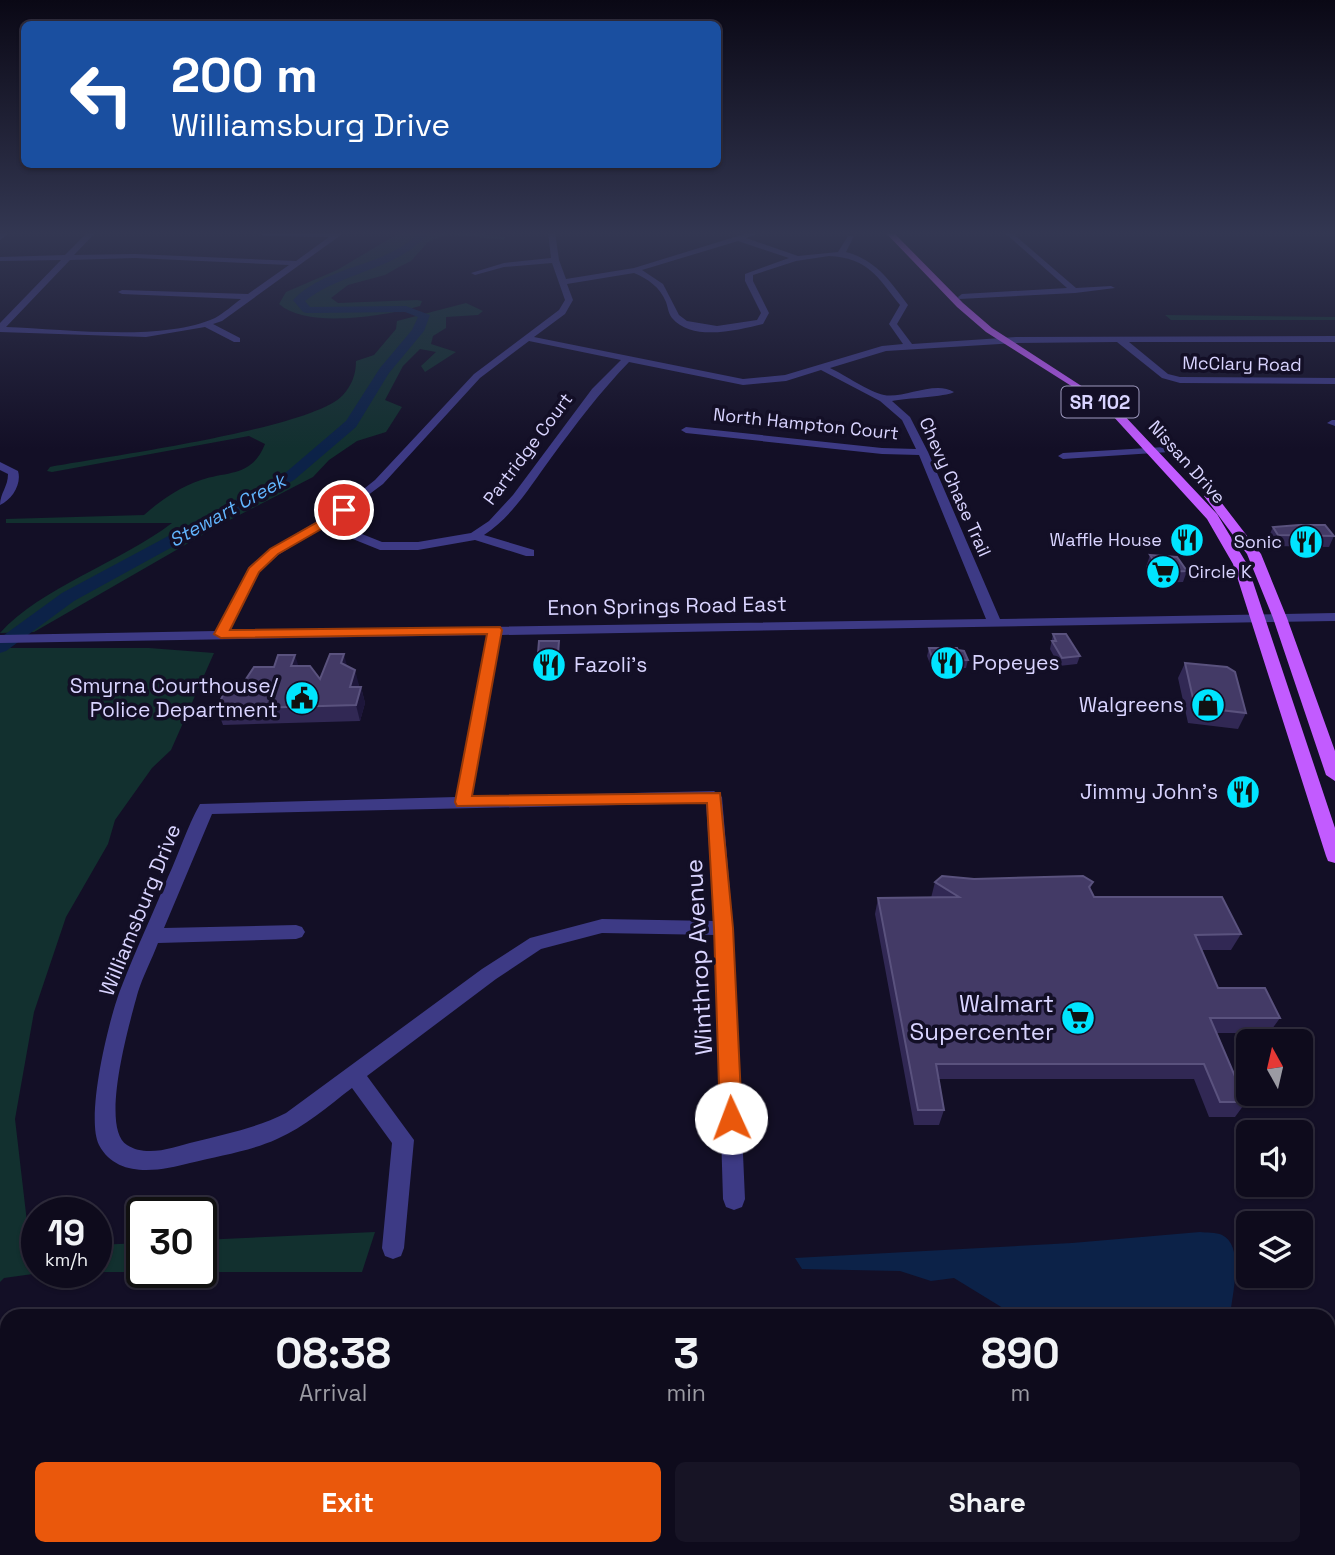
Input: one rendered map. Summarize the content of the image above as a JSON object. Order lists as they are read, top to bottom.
{
  "streets": {
    "main road": ["SR 102", "Nissan Drive"],
    "street": [
      "McClary Road",
      "North Hampton Court",
      "Partridge Court",
      "Chevy Chase Trail",
      "Enon Springs Road East",
      "Williamsburg Drive",
      "Winthrop Avenue"
    ]
  },
  "crossings": [
    ["North Hampton Court", "Chevy Chase Trail"],
    ["Nissan Drive", "Enon Springs Road East"],
    ["Chevy Chase Trail", "Enon Springs Road East"],
    ["Williamsburg Drive", "Winthrop Avenue"]
  ],
  "water": ["Stewart Creek"],
  "places": {
    "restaurant": [
      "Waffle House",
      "Sonic",
      "Popeyes",
      "Fazoli's",
      "Jimmy John's"
    ],
    "supermarket": ["Circle K", "Walmart Supercenter"],
    "public building": ["Smyrna Courthouse/ Police Department"],
    "shop": ["Walgreens"]
  },
  "north": "top",
  "page": {
    "turn": ["200 m", "Williamsburg Drive"],
    "speed": "19 km/h",
    "limit": "30",
    "eta": [
      "08:38",
      "Arrival",
      "3",
      "min",
      "890",
      "m"
    ],
    "buttons": ["Exit", "Share"]
  }
}
